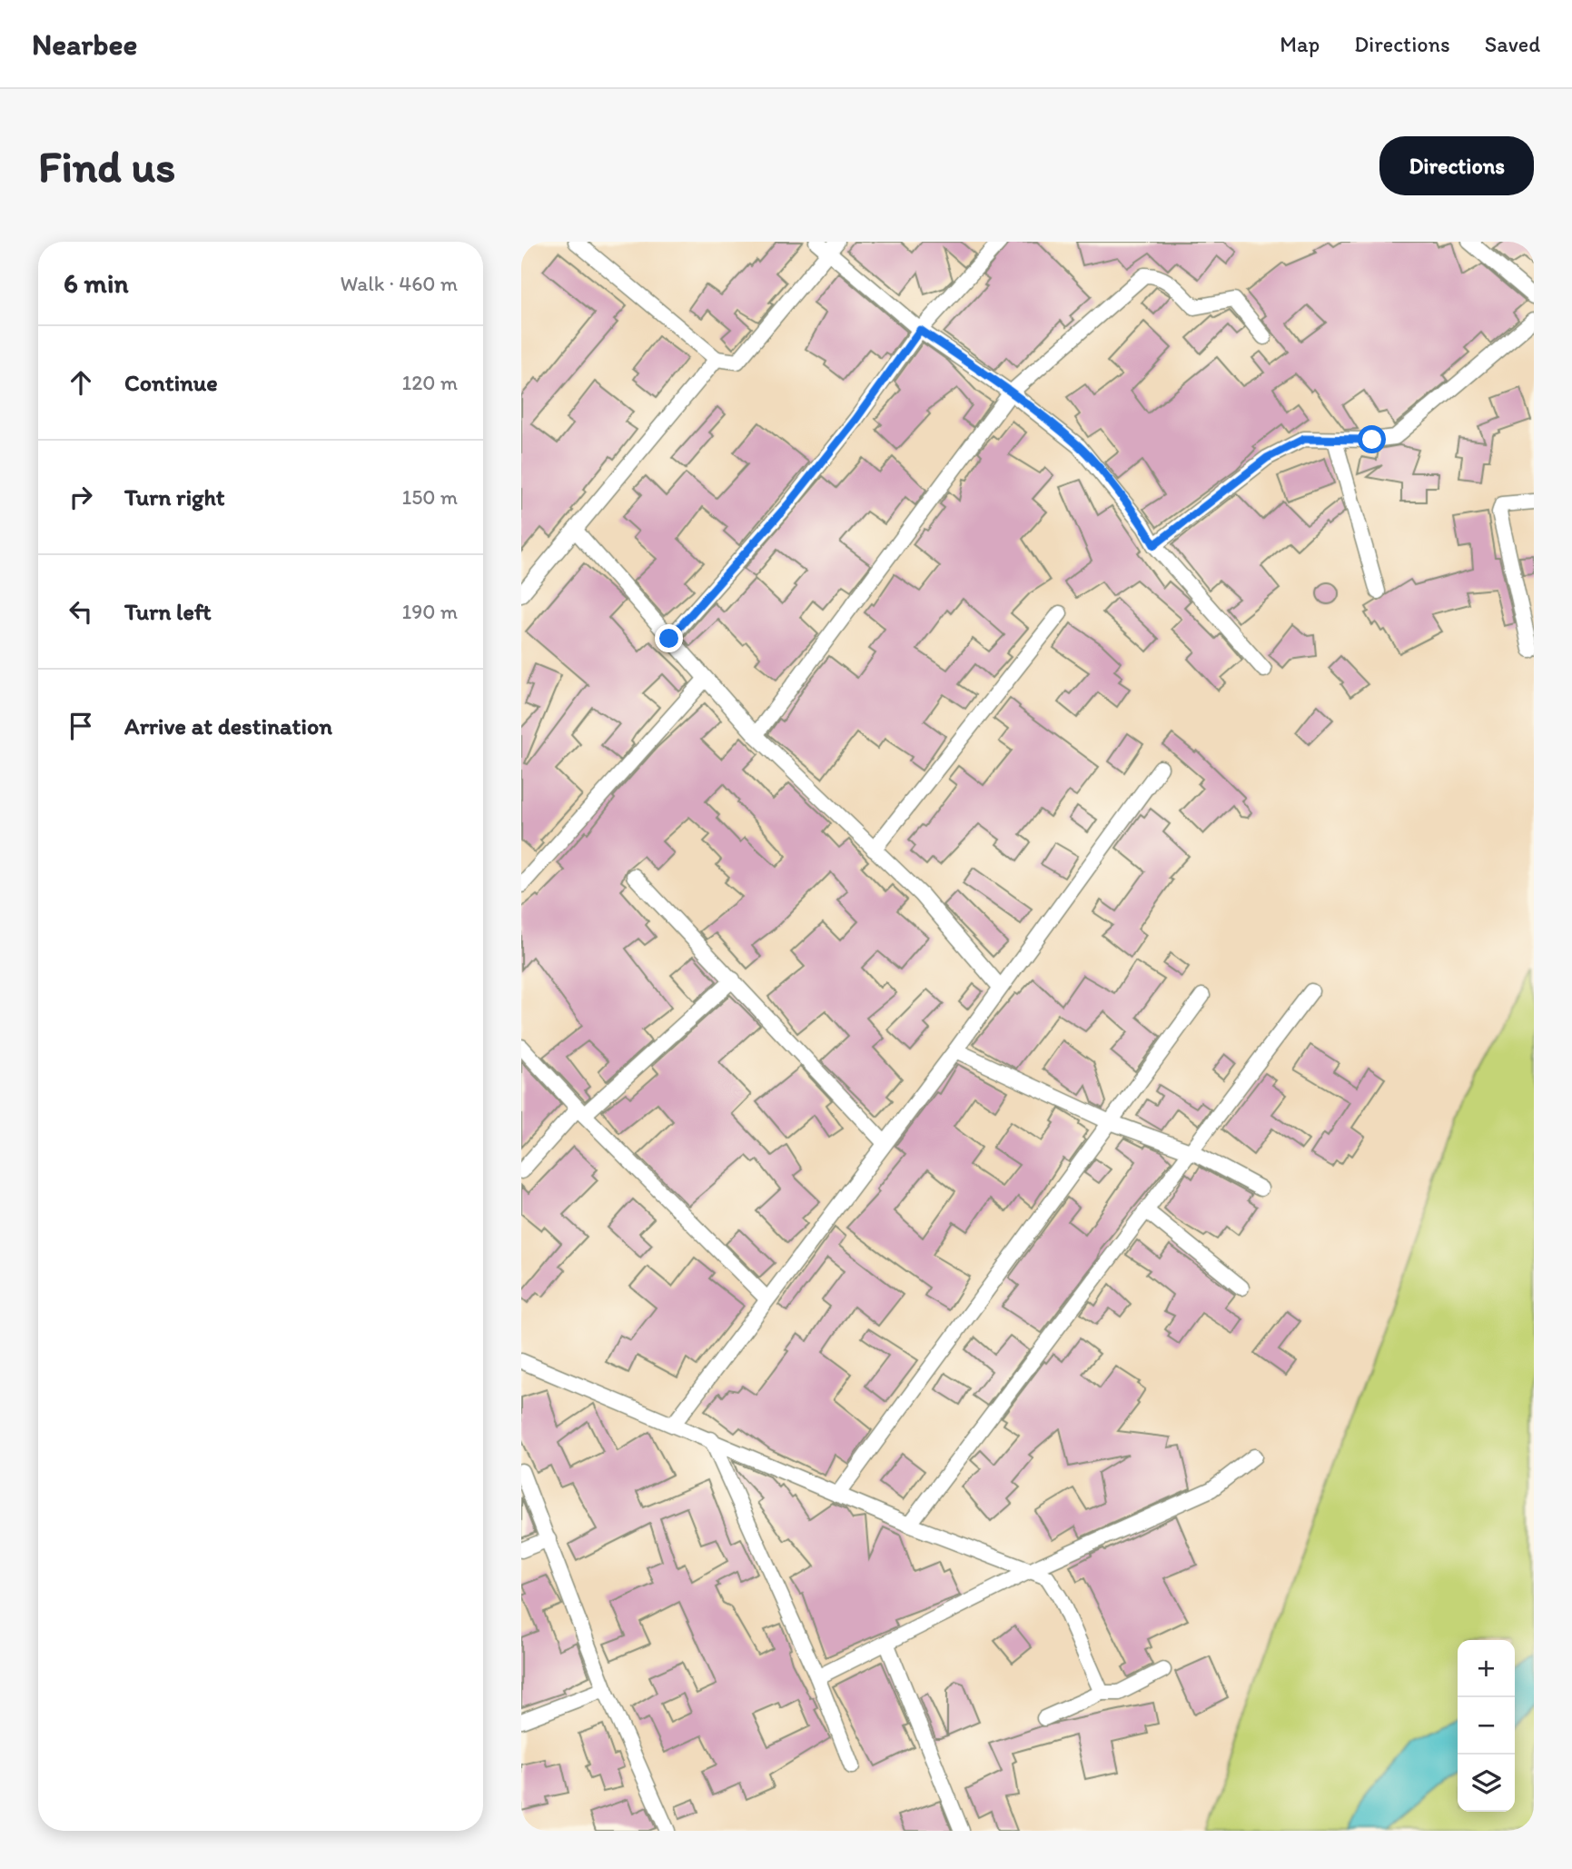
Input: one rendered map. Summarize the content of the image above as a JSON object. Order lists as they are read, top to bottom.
{
  "page": {
    "header": "Nearbee",
    "nav": ["Map", "Directions", "Saved"],
    "buttons": "Directions",
    "title": "Find us",
    "heading": ["6 min", "Walk · 460 m"],
    "list": [
      ["Continue", "120 m"],
      ["Turn right", "150 m"],
      ["Turn left", "190 m"],
      "Arrive at destination"
    ],
    "map_buttons": ["+", "−"]
  }
}
